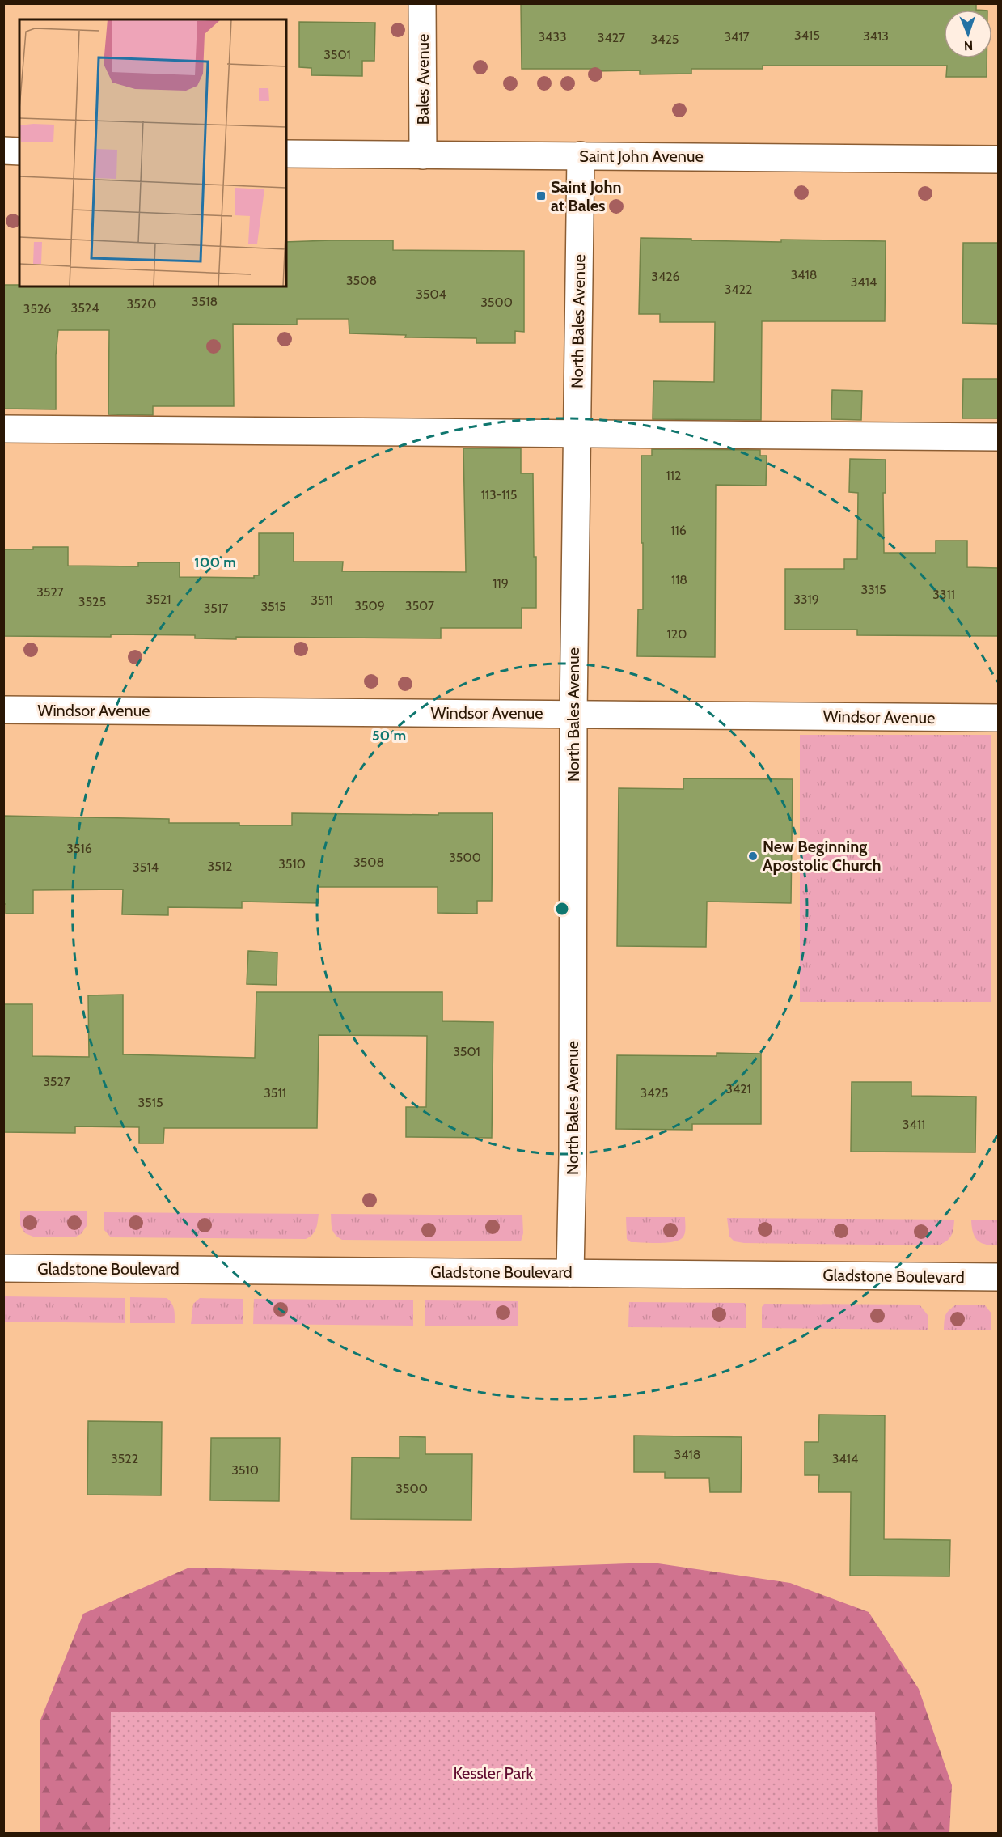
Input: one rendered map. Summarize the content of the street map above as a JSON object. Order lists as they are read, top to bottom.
{
  "streets": {
    "street": [
      "Bales Avenue",
      "Saint John Avenue",
      "North Bales Avenue",
      "Windsor Avenue",
      "Gladstone Boulevard"
    ]
  },
  "crossings": [
    ["Bales Avenue", "Saint John Avenue"],
    ["Saint John Avenue", "North Bales Avenue"],
    ["North Bales Avenue", "Windsor Avenue"],
    ["North Bales Avenue", "Gladstone Boulevard"]
  ],
  "parks": ["Kessler Park"],
  "places": {
    "transit": ["Saint John at Bales"],
    "other": ["New Beginning Apostolic Church"]
  },
  "house_numbers": [
    "3415",
    "3413",
    "3433",
    "3417",
    "3427",
    "3425",
    "3501",
    "3418",
    "3426",
    "3508",
    "3414",
    "3422",
    "3504",
    "3518",
    "3500",
    "3520",
    "3524",
    "3526",
    "112",
    "113-115",
    "116",
    "118",
    "119",
    "3315",
    "3527",
    "3311",
    "3521",
    "3319",
    "3511",
    "3525",
    "3509",
    "3507",
    "3515",
    "3517",
    "120",
    "3516",
    "3500",
    "3508",
    "3510",
    "3512",
    "3514",
    "3501",
    "3527",
    "3421",
    "3511",
    "3425",
    "3515",
    "3411",
    "3418",
    "3522",
    "3414",
    "3510",
    "3500"
  ],
  "north": "bottom",
  "rings": ["100 m", "50 m"]
}
